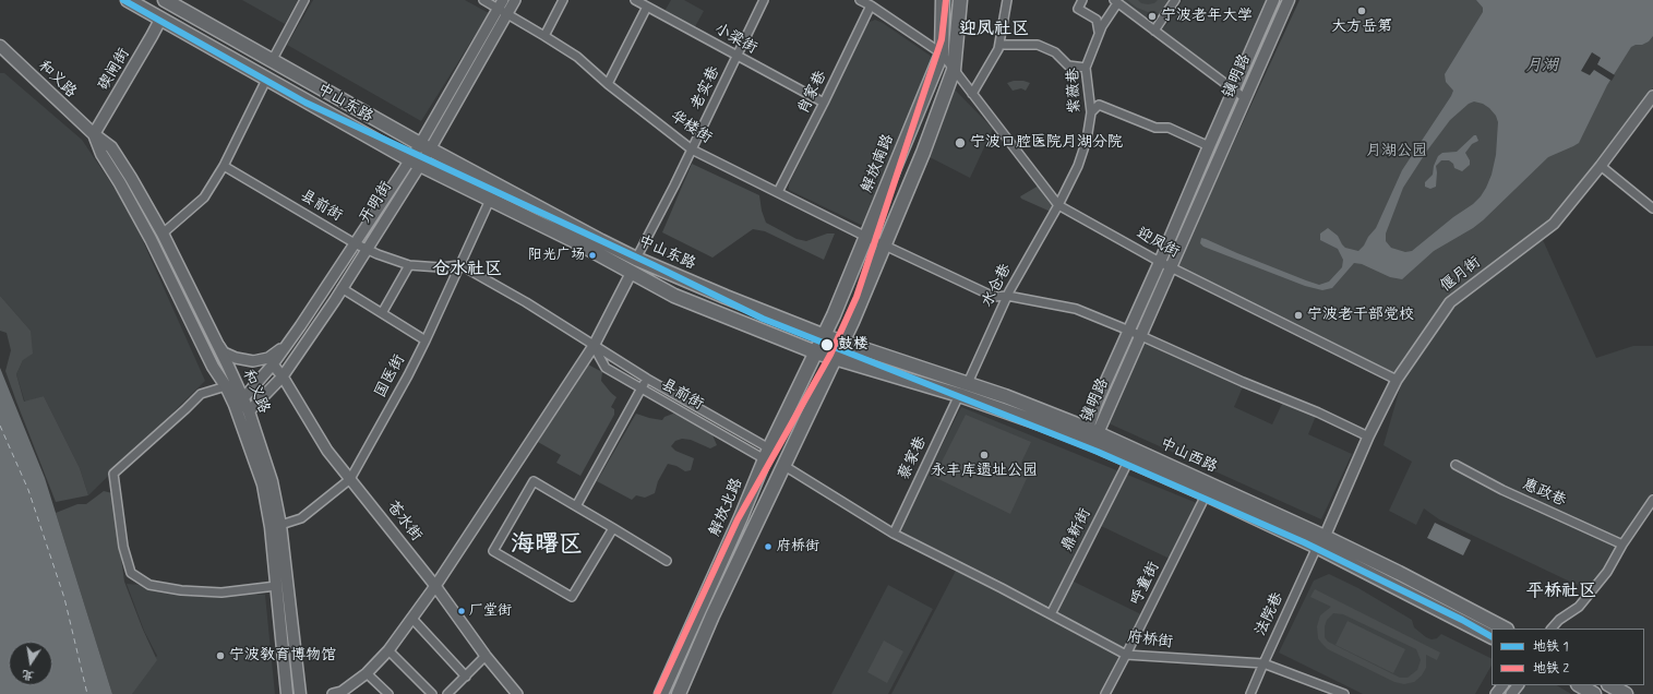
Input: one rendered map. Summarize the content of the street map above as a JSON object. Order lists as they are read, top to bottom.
{
  "streets": {
    "main road": [
      "碶闸街",
      "镇明路",
      "和义路",
      "中山东路",
      "解放南路",
      "中山西路",
      "解放北路"
    ],
    "street": [
      "小梁街",
      "老实巷",
      "紫薇巷",
      "肖家巷",
      "华楼街",
      "开明街",
      "县前街",
      "迎凤街",
      "偃月街",
      "水仓巷",
      "国医街",
      "蔡家巷",
      "惠政巷",
      "苍水街",
      "鼎新街",
      "呼童街",
      "法院巷",
      "府桥街"
    ]
  },
  "crossings": [
    ["小梁街", "老实巷"],
    ["小梁街", "肖家巷"],
    ["碶闸街", "和义路"],
    ["碶闸街", "中山东路"],
    ["镇明路", "华楼街"],
    ["镇明路", "迎凤街"],
    ["镇明路", "中山西路"],
    ["和义路", "开明街"],
    ["和义路", "国医街"],
    ["老实巷", "中山东路"],
    ["老实巷", "华楼街"],
    ["紫薇巷", "迎凤街"],
    ["紫薇巷", "水仓巷"],
    ["肖家巷", "华楼街"],
    ["肖家巷", "迎凤街"],
    ["中山东路", "解放南路"],
    ["中山东路", "开明街"],
    ["中山东路", "国医街"],
    ["中山东路", "中山西路"],
    ["中山东路", "解放北路"],
    ["华楼街", "解放南路"],
    ["华楼街", "开明街"],
    ["华楼街", "偃月街"],
    ["华楼街", "水仓巷"],
    ["解放南路", "迎凤街"],
    ["解放南路", "解放北路"],
    ["开明街", "县前街"],
    ["开明街", "苍水街"],
    ["县前街", "国医街"],
    ["县前街", "解放北路"],
    ["迎凤街", "偃月街"],
    ["迎凤街", "水仓巷"],
    ["偃月街", "中山西路"],
    ["偃月街", "法院巷"],
    ["水仓巷", "中山西路"],
    ["国医街", "苍水街"],
    ["中山西路", "蔡家巷"],
    ["中山西路", "鼎新街"],
    ["中山西路", "呼童街"],
    ["中山西路", "法院巷"],
    ["蔡家巷", "府桥街"],
    ["鼎新街", "府桥街"],
    ["呼童街", "府桥街"],
    ["法院巷", "府桥街"]
  ],
  "districts": [
    "迎凤社区",
    "仓水社区",
    "海曙区",
    "平桥社区"
  ],
  "water": ["月湖"],
  "parks": ["月湖公园"],
  "places": [
    "大方岳第",
    "宁波老年大学",
    "宁波口腔医院月湖分院",
    "阳光广场",
    "宁波老干部党校",
    "鼓楼",
    "永丰库遗址公园",
    "府桥街",
    "厂堂街",
    "宁波教育博物馆"
  ],
  "lines": ["metro line 1", "metro line 2"],
  "legend": ["地铁 1", "地铁 2"],
  "north": "bottom"
}
